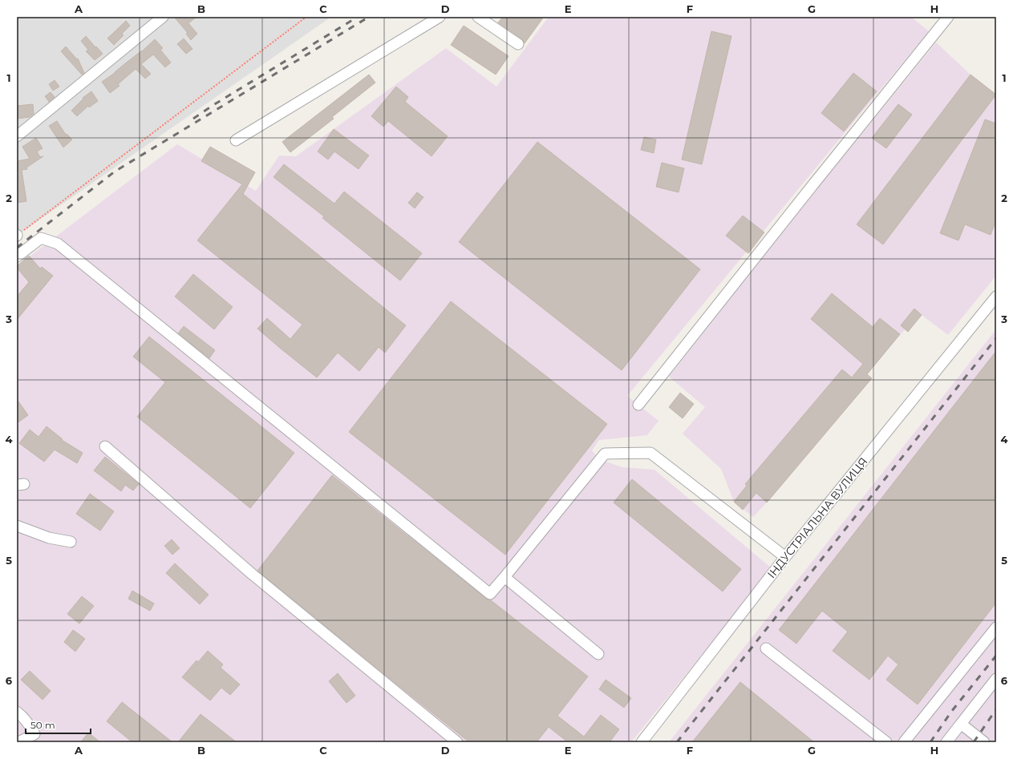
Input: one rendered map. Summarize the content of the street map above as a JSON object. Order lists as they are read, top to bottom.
{
  "streets": {
    "street": ["ІНДУСТРІАЛЬНА ВУЛИЦЯ"]
  },
  "scale_bar": "50 m",
  "grid": {
    "columns": [
      "A",
      "B",
      "C",
      "D",
      "E",
      "F",
      "G",
      "H"
    ],
    "rows": [
      "1",
      "2",
      "3",
      "4",
      "5",
      "6"
    ]
  }
}
